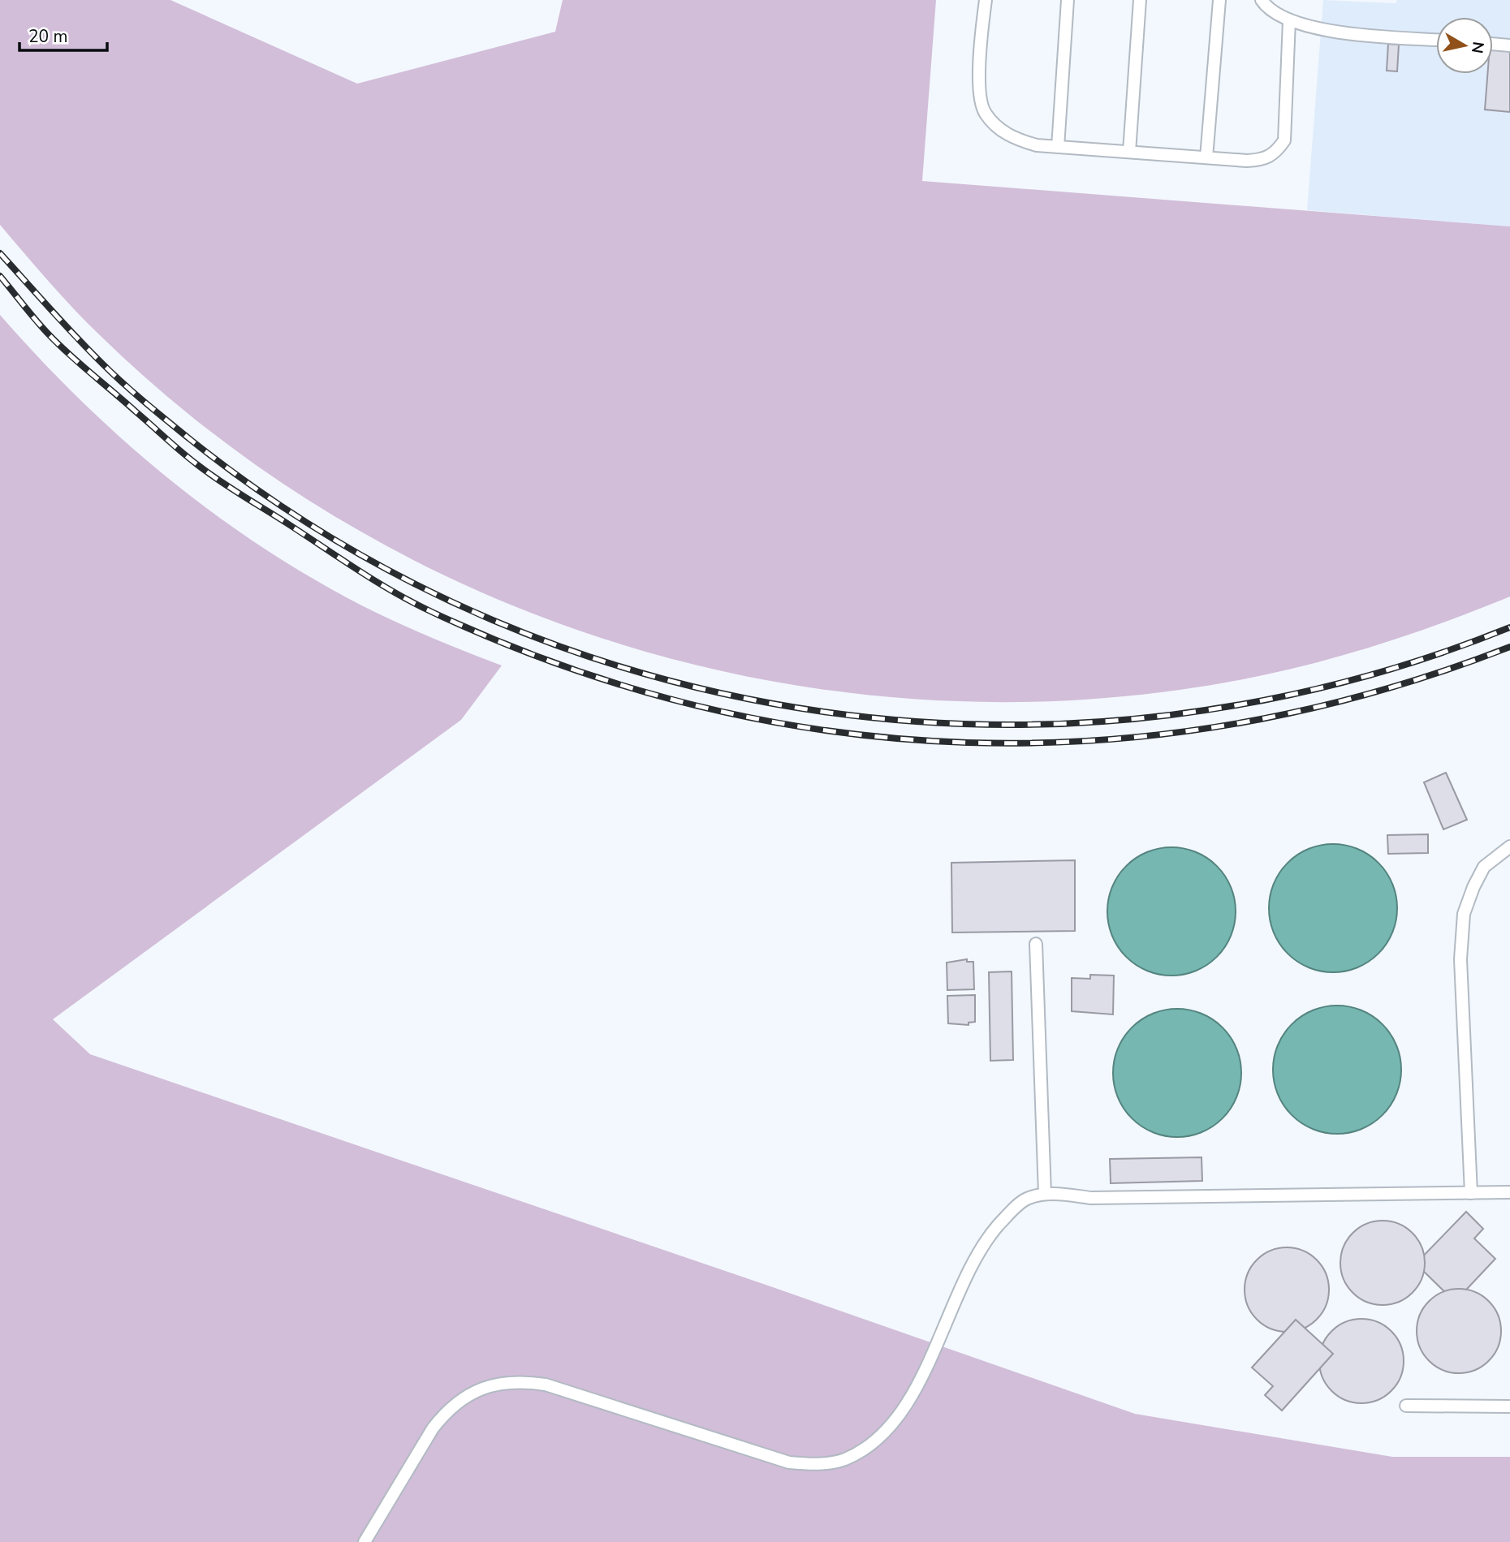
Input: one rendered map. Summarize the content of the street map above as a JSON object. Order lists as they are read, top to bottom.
{
  "scale_bar": "20 m",
  "north": "right"
}
